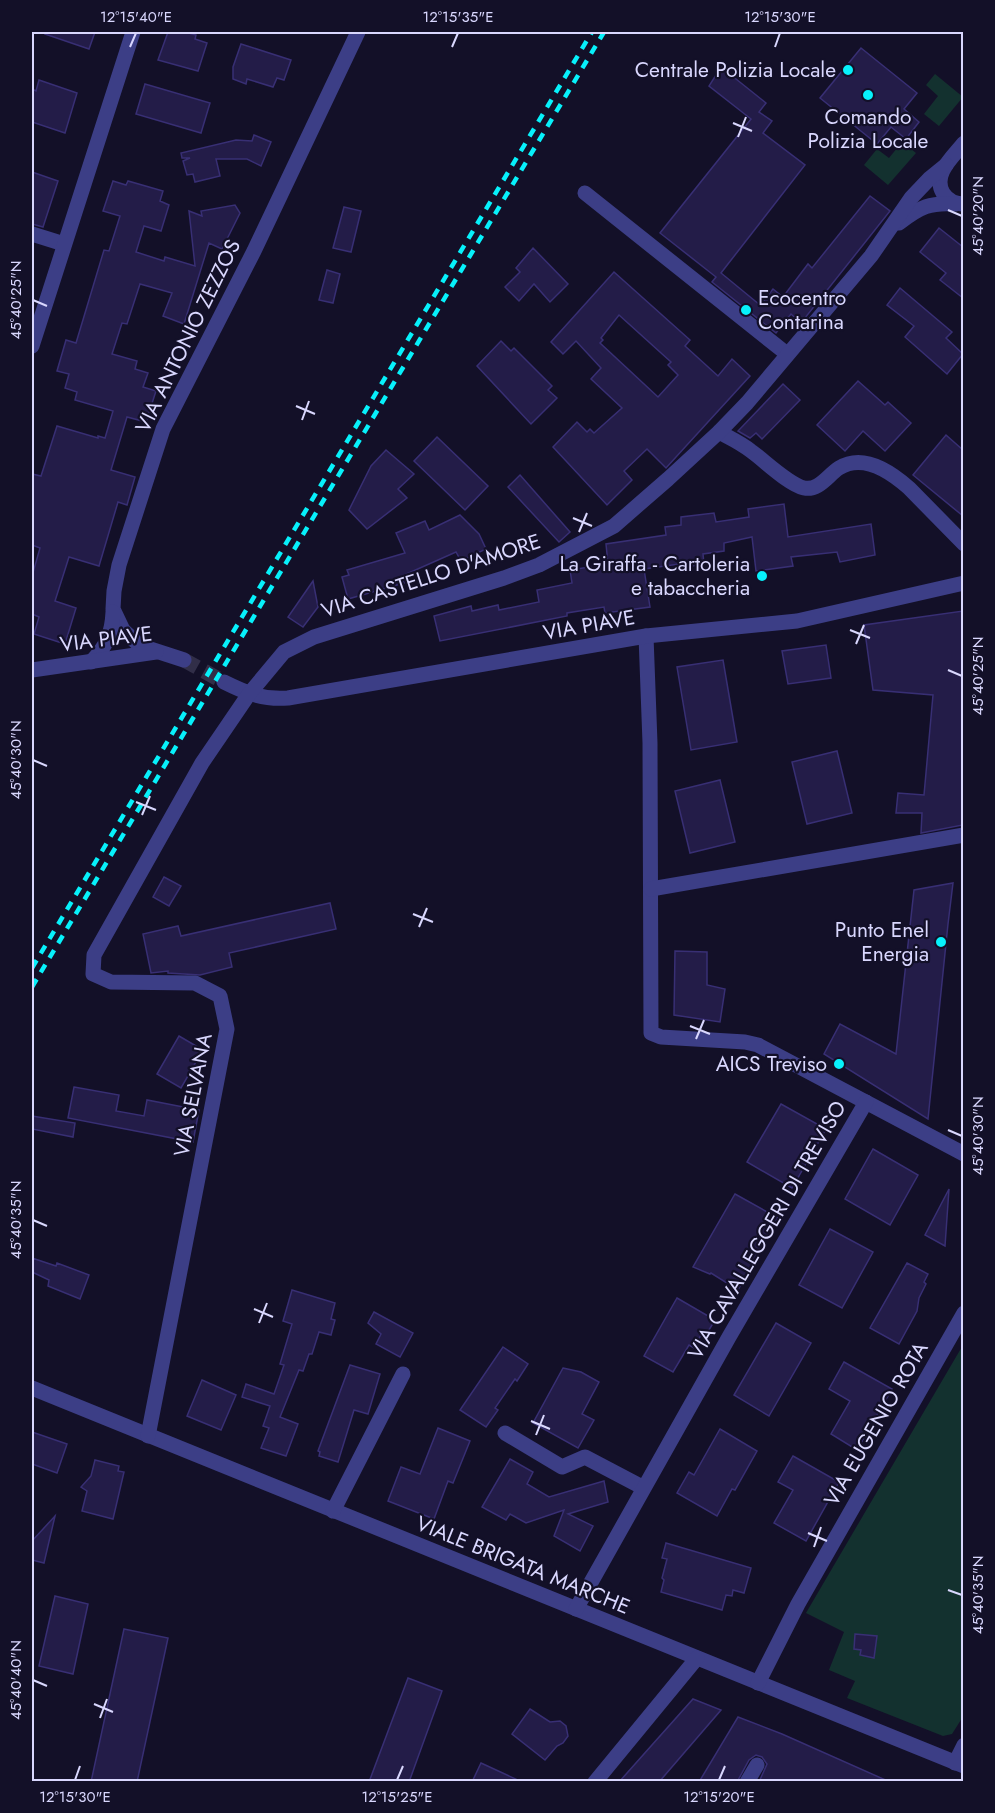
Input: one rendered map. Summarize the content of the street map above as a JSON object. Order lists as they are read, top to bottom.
{
  "streets": {
    "street": [
      "VIA ANTONIO ZEZZOS",
      "VIA CASTELLO D'AMORE",
      "VIA PIAVE",
      "VIA SELVANA",
      "VIA CAVALLEGGERI DI TREVISO",
      "VIA EUGENIO ROTA",
      "VIALE BRIGATA MARCHE"
    ]
  },
  "crossings": [
    ["VIA ANTONIO ZEZZOS", "VIA PIAVE"],
    ["VIA CASTELLO D'AMORE", "VIA PIAVE"],
    ["VIA CASTELLO D'AMORE", "VIA SELVANA"],
    ["VIA PIAVE", "VIA SELVANA"],
    ["VIA PIAVE", "VIA CAVALLEGGERI DI TREVISO"],
    ["VIA SELVANA", "VIALE BRIGATA MARCHE"],
    ["VIA CAVALLEGGERI DI TREVISO", "VIALE BRIGATA MARCHE"],
    ["VIA EUGENIO ROTA", "VIALE BRIGATA MARCHE"]
  ],
  "places": [
    "Centrale Polizia Locale",
    "Comando Polizia Locale",
    "Ecocentro Contarina",
    "La Giraffa - Cartoleria e tabaccheria",
    "Punto Enel Energia",
    "AICS Treviso"
  ],
  "coordinates": [
    "12°15'40\"E",
    "12°15'35\"E",
    "12°15'30\"E",
    "45°40'20\"N",
    "45°40'25\"N",
    "45°40'30\"N",
    "45°40'35\"N",
    "45°40'40\"N",
    "12°15'25\"E",
    "12°15'20\"E"
  ]
}
